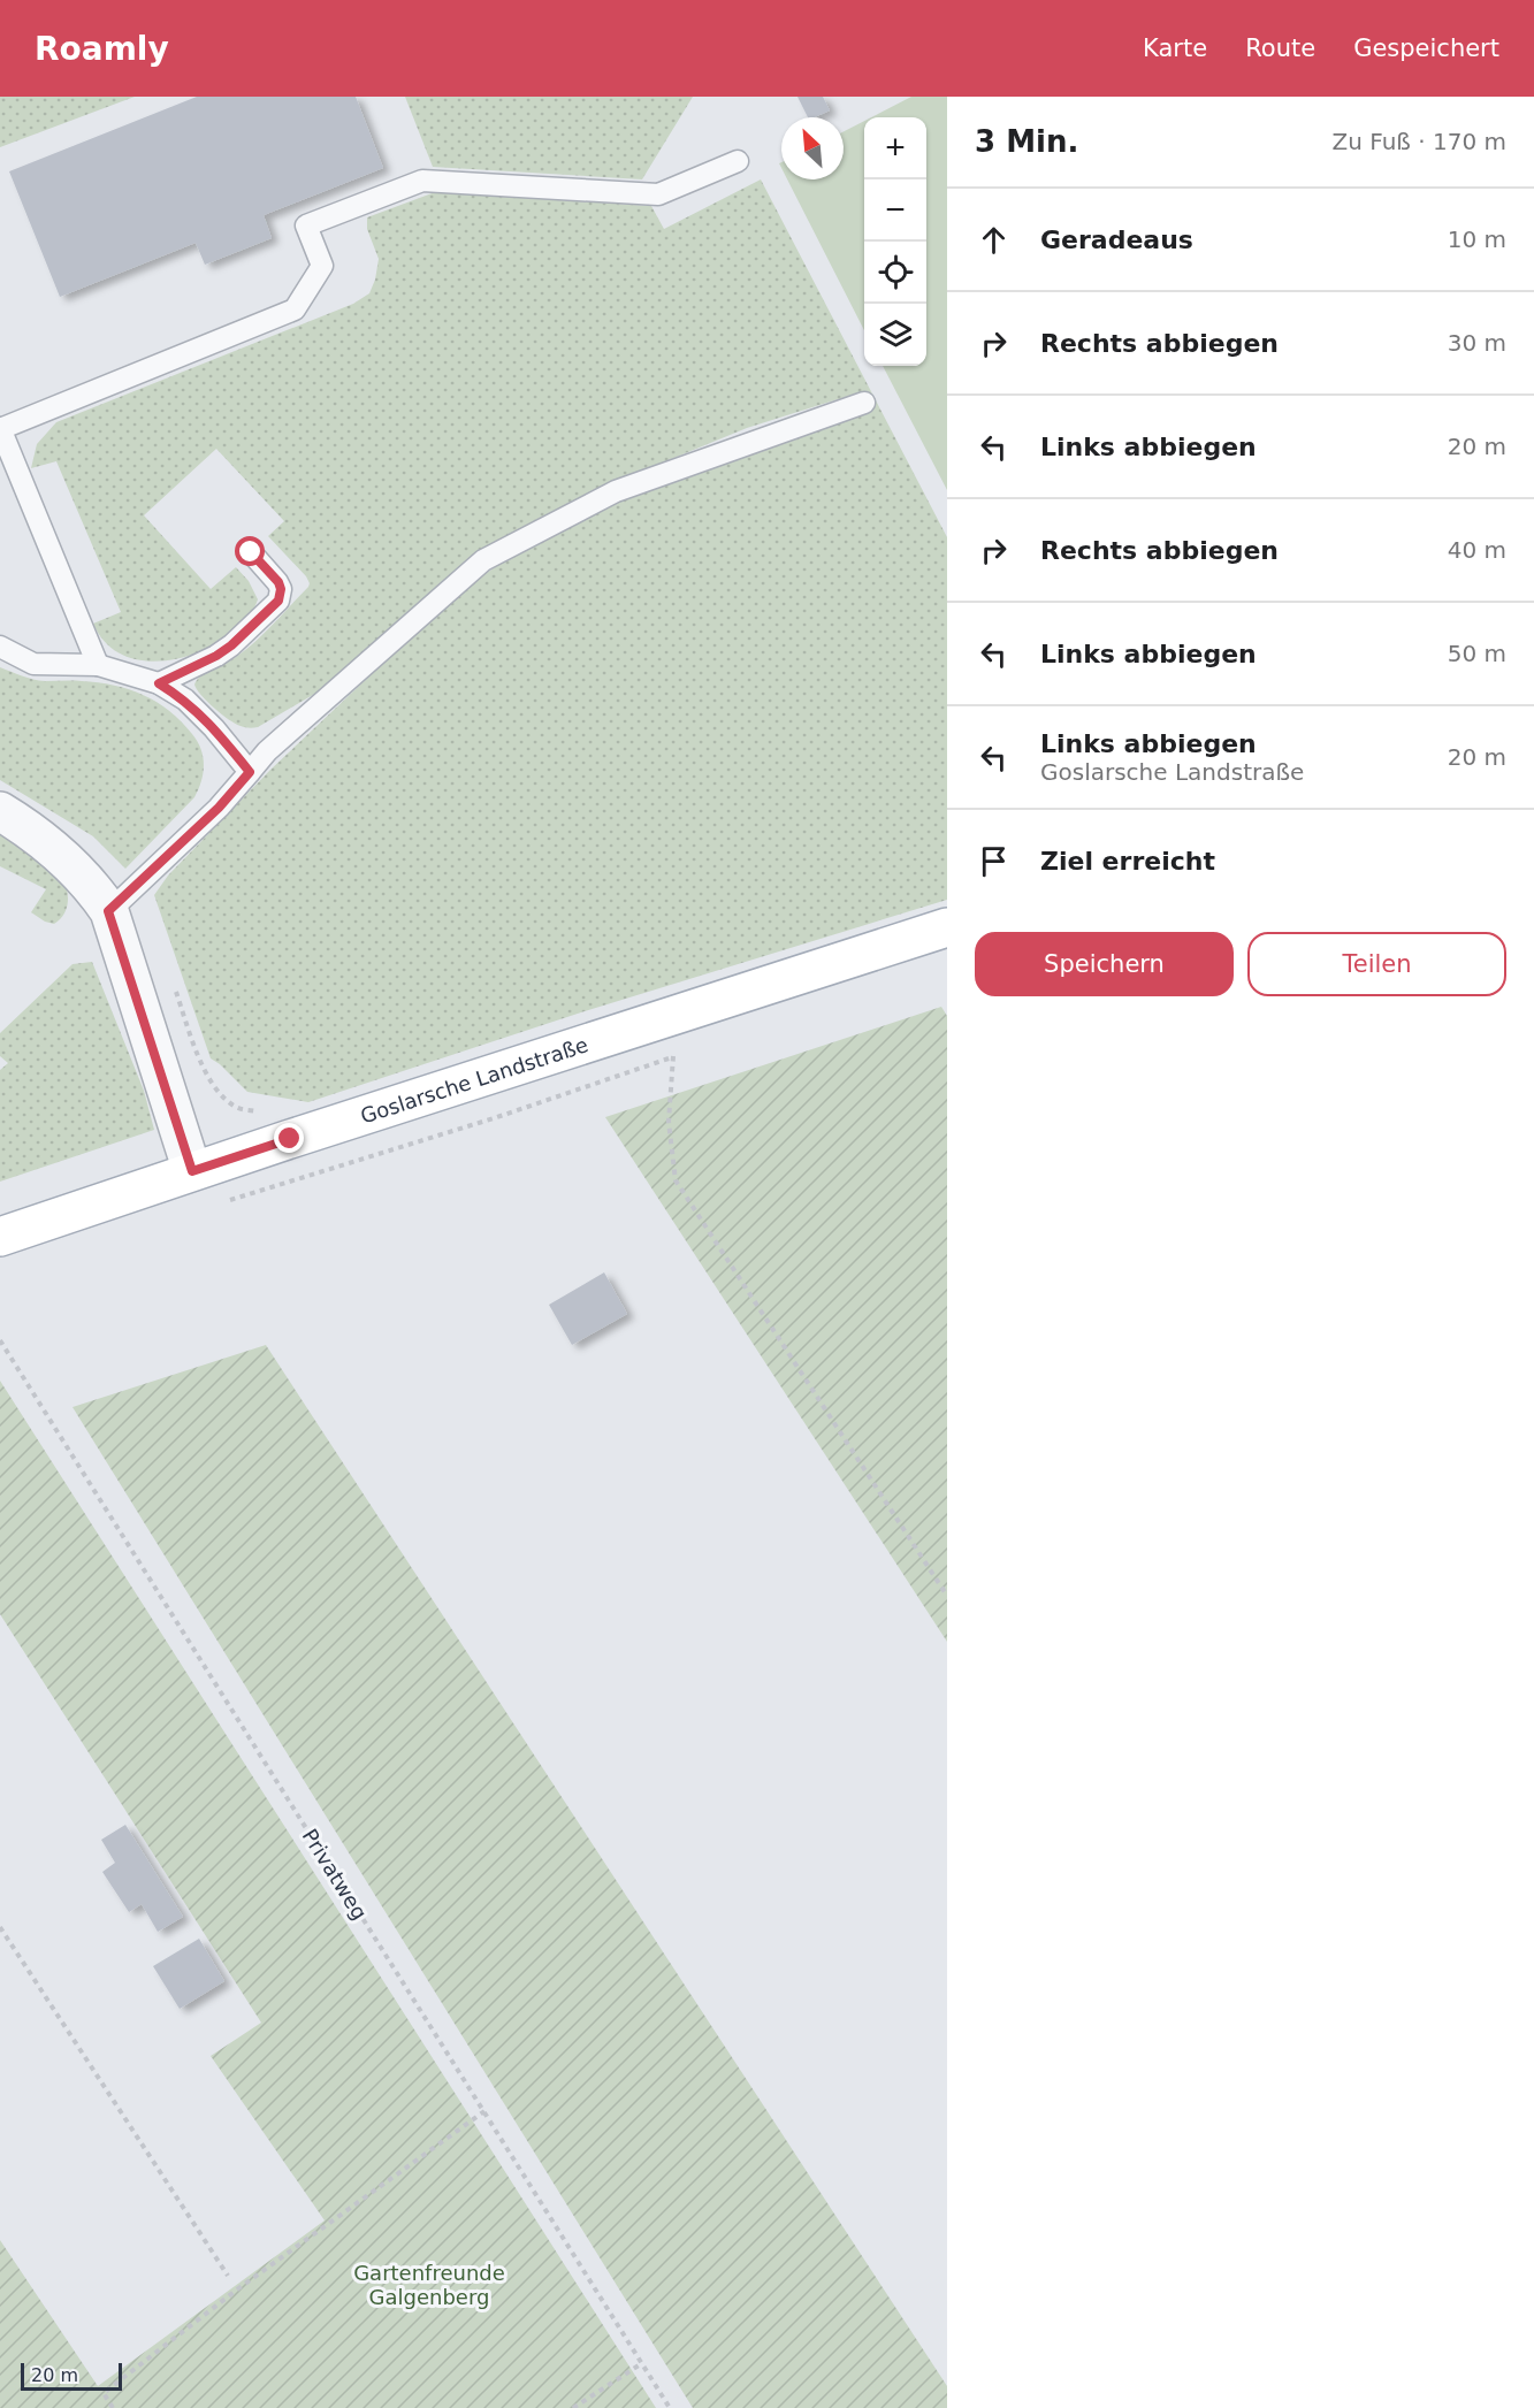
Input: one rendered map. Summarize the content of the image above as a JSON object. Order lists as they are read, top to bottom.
{
  "streets": {
    "main road": ["Goslarsche Landstraße"],
    "path": ["Privatweg"]
  },
  "parks": ["Gartenfreunde Galgenberg"],
  "scale_bar": "20 m",
  "north": "top left",
  "page": {
    "header": "Roamly",
    "nav": ["Karte", "Route", "Gespeichert"],
    "heading": ["3 Min.", "Zu Fuß · 170 m"],
    "map_buttons": ["+", "−"],
    "list": [
      ["Geradeaus", "10 m"],
      ["Rechts abbiegen", "30 m"],
      ["Links abbiegen", "20 m"],
      ["Rechts abbiegen", "40 m"],
      ["Links abbiegen", "50 m"],
      ["Links abbiegen", "Goslarsche Landstraße", "20 m"],
      "Ziel erreicht"
    ],
    "buttons": ["Speichern", "Teilen"],
    "scale": "20 m"
  }
}
